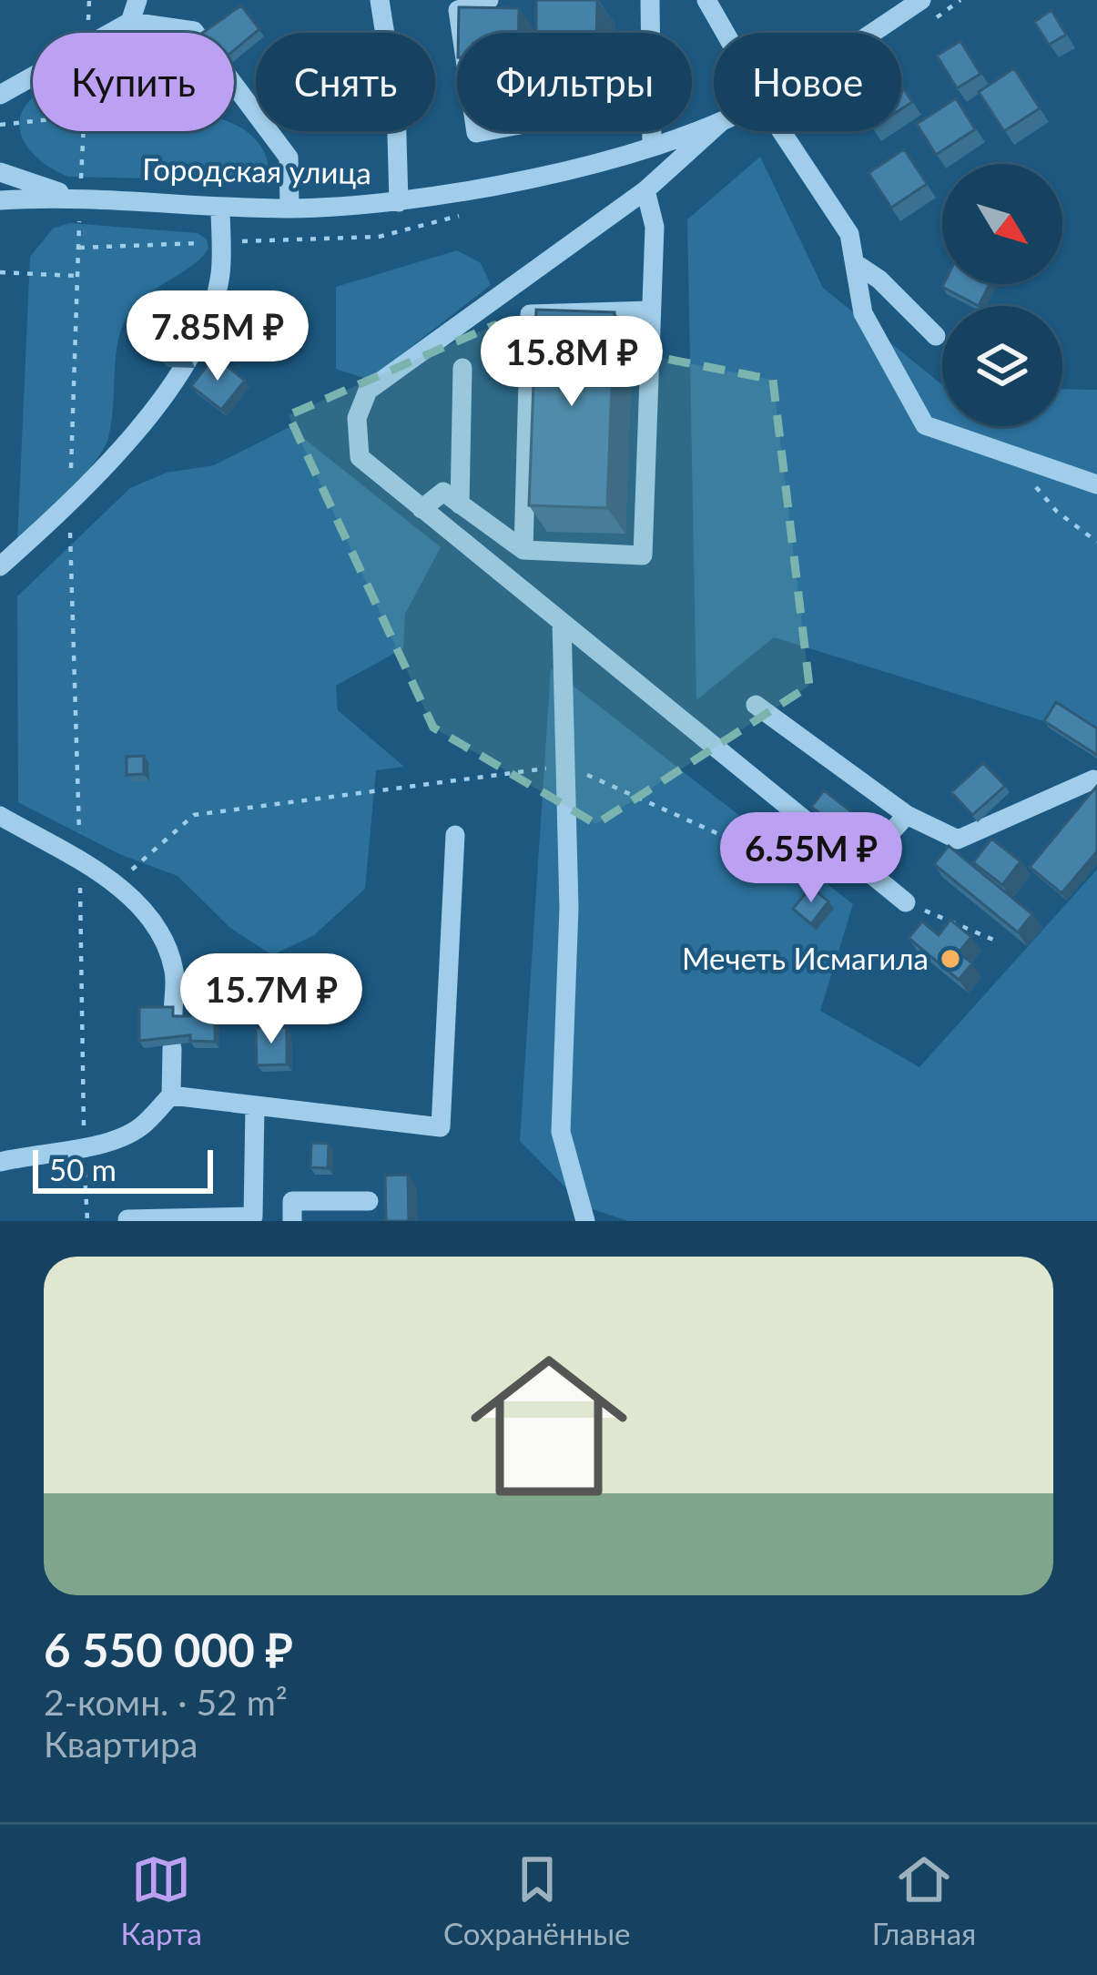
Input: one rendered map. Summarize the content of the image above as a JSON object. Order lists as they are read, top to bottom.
{
  "streets": {
    "street": ["Городская улица"]
  },
  "places": ["Мечеть Исмагила"],
  "scale_bar": "50 m",
  "north": "bottom right",
  "page": {
    "chip": [
      "Купить",
      "Снять",
      "Фильтры",
      "Новое"
    ],
    "price": [
      "7.85M ₽",
      "15.8M ₽",
      "6.55M ₽",
      "15.7M ₽"
    ],
    "scale": "50 m",
    "list": [
      {
        "name": "6 550 000 ₽",
        "note": "2-комн. · 52 m² · Квартира"
      }
    ],
    "tabs": ["Карта", "Сохранённые", "Главная"]
  }
}
